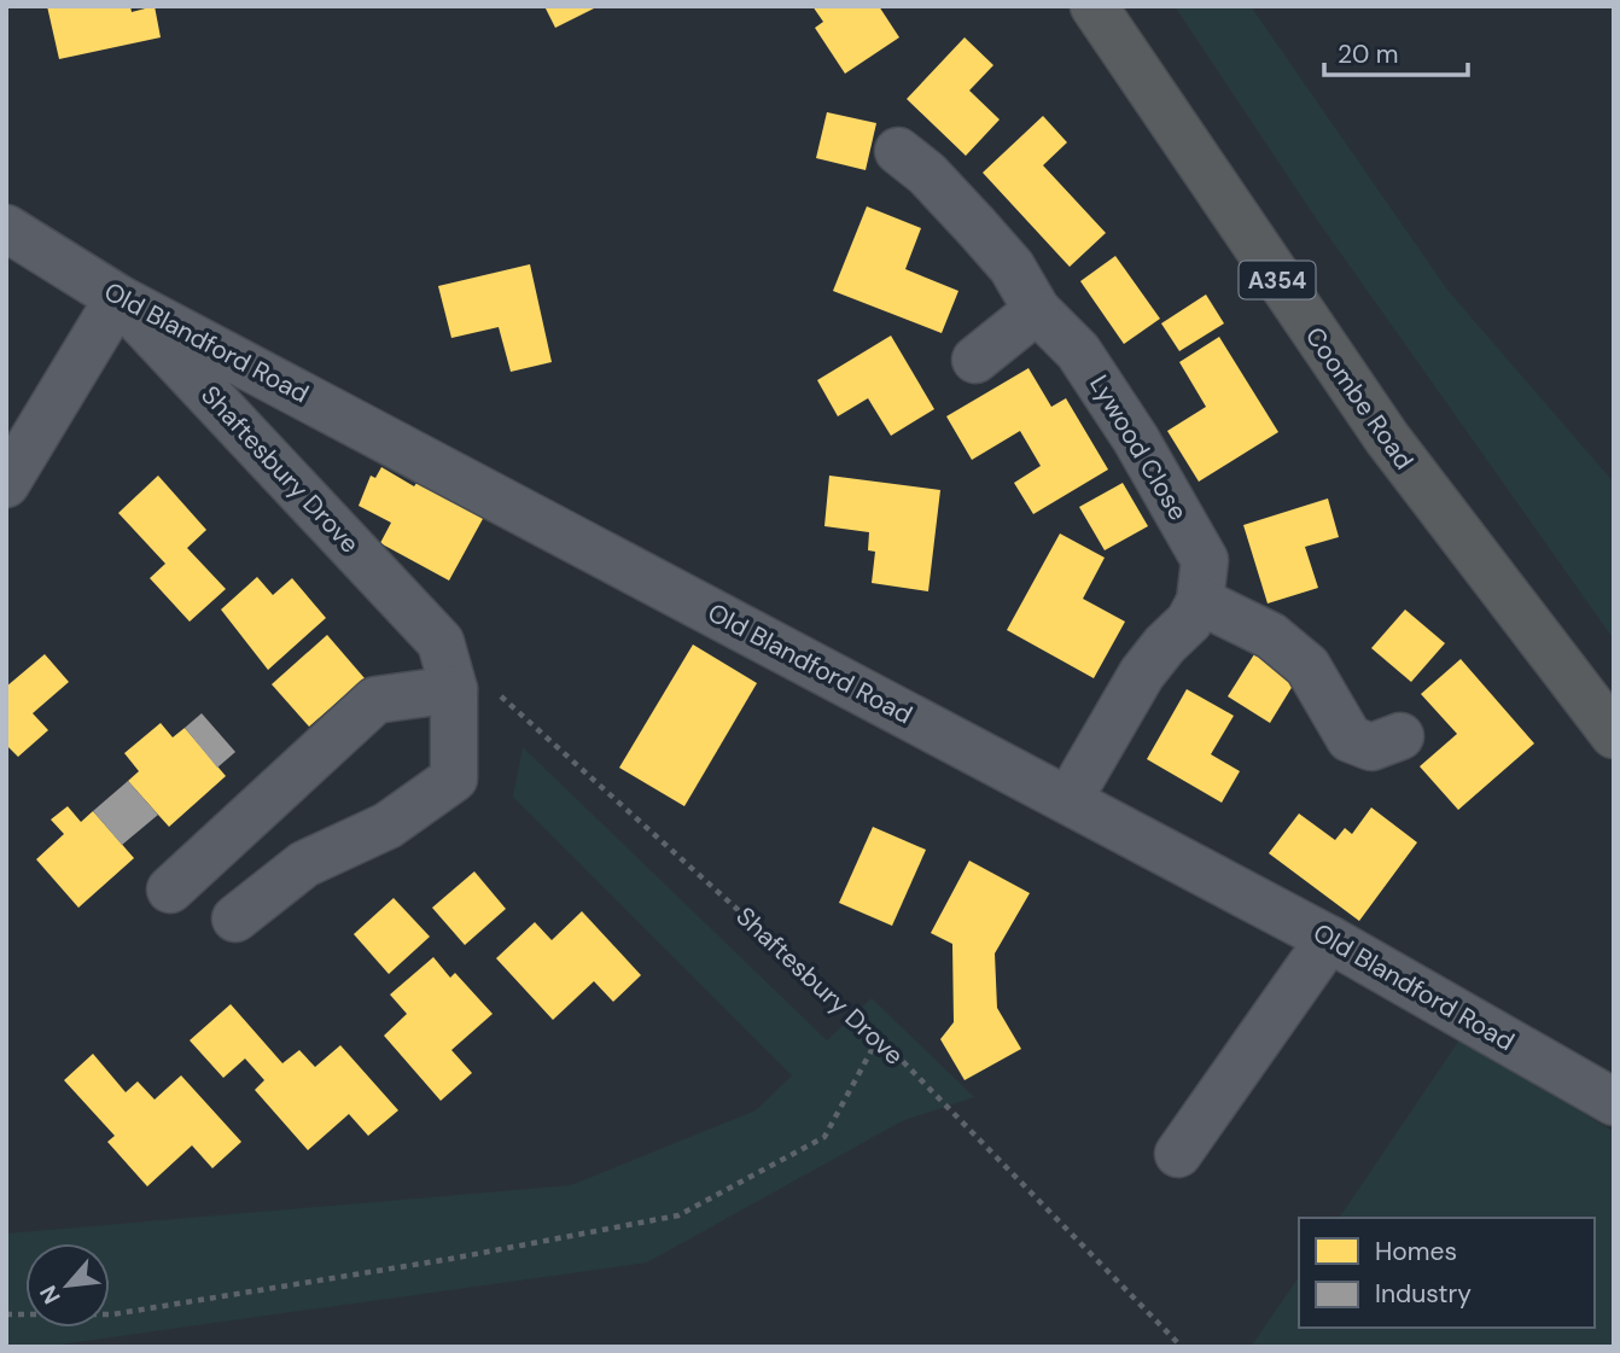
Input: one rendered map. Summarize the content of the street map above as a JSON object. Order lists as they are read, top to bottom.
{
  "streets": {
    "highway": ["A354", "Coombe Road"],
    "street": ["Old Blandford Road", "Lywood Close", "Shaftesbury Drove"]
  },
  "crossings": [
    ["Old Blandford Road", "Shaftesbury Drove"]
  ],
  "legend": ["Homes", "Industry"],
  "scale_bar": "20 m",
  "north": "bottom left"
}
